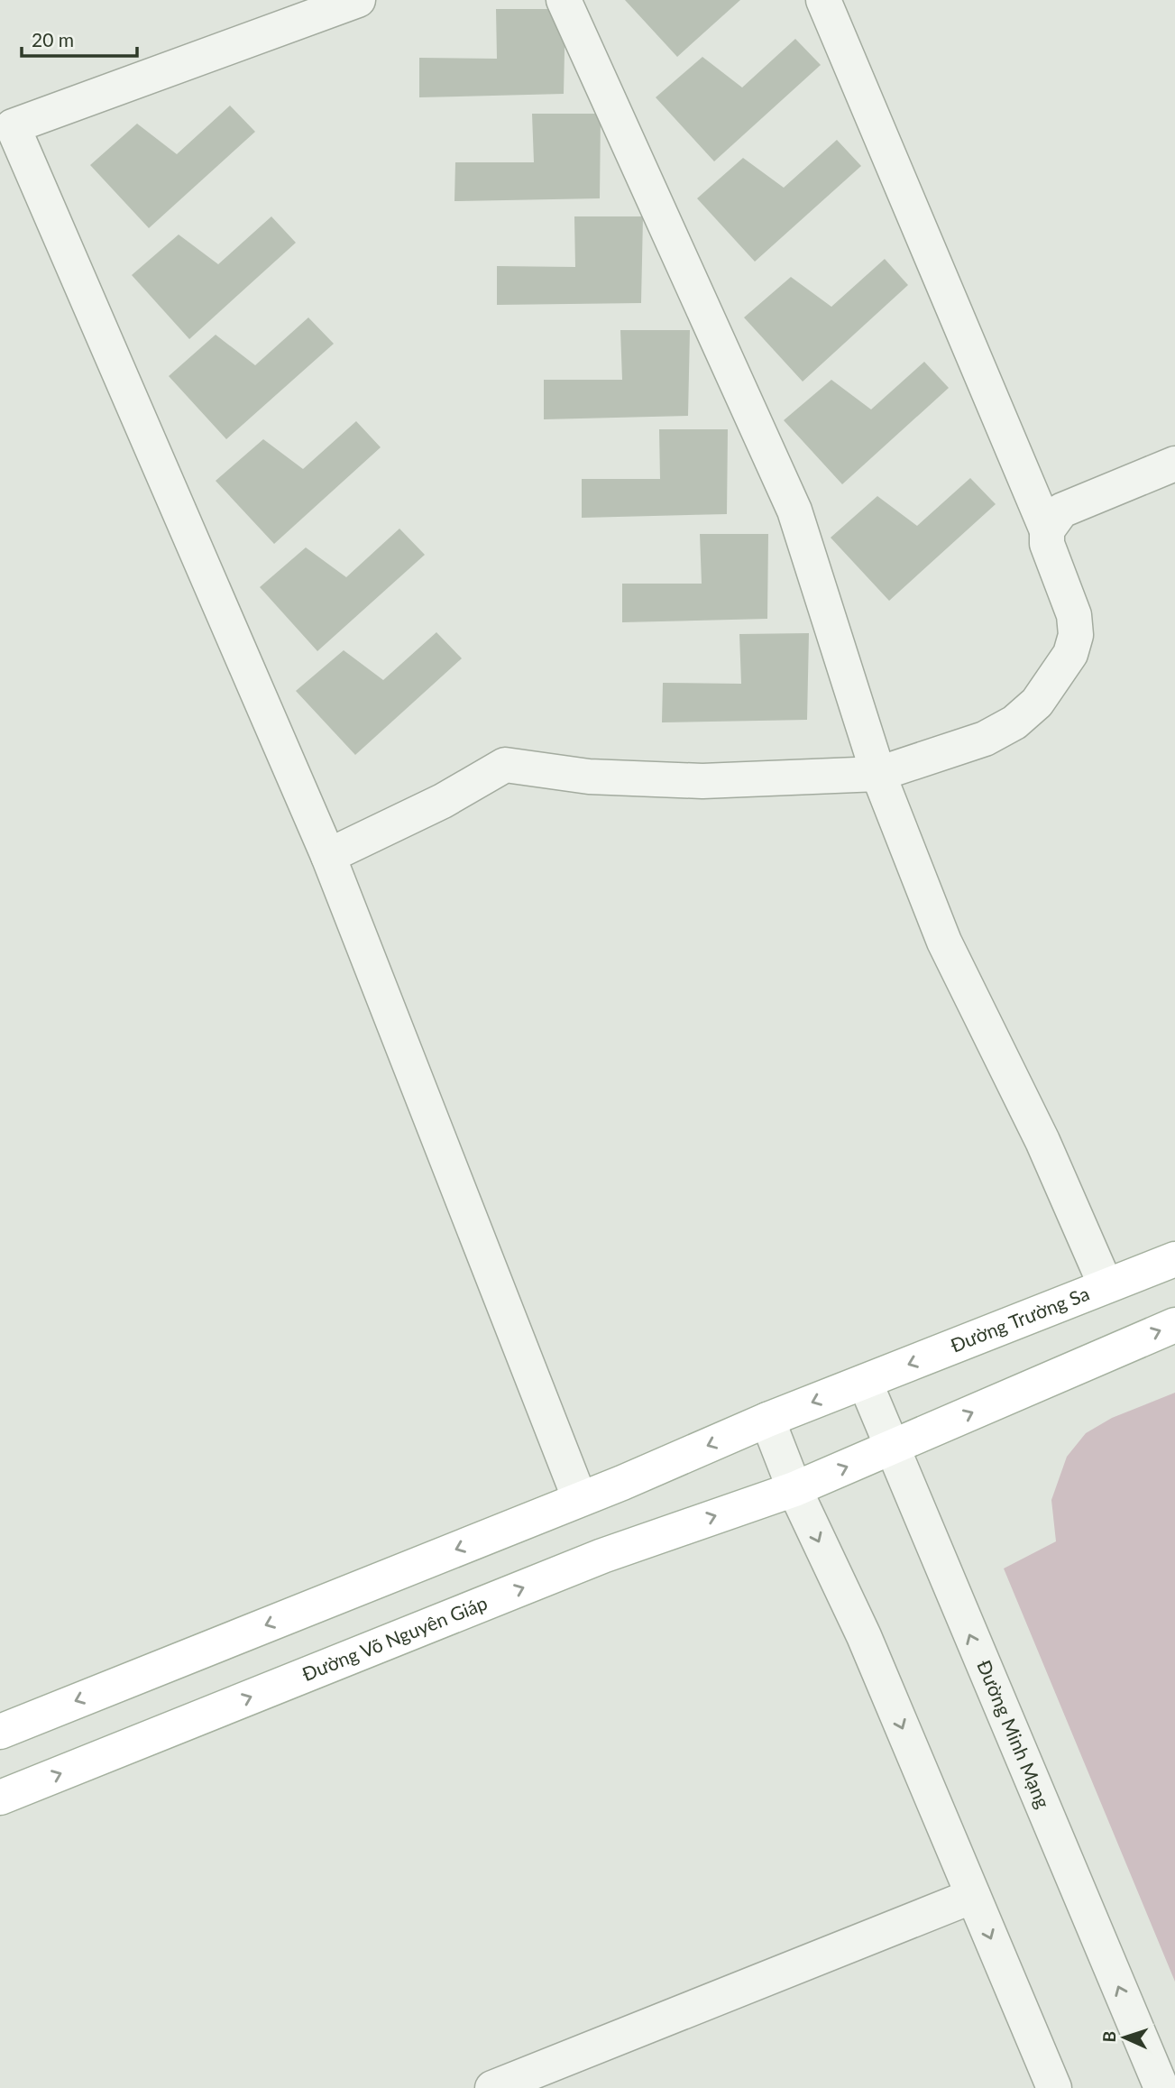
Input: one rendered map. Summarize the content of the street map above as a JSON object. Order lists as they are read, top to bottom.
{
  "streets": {
    "main road": ["Đường Trường Sa", "Đường Võ Nguyên Giáp"],
    "street": ["Đường Minh Mạng"]
  },
  "crossings": [
    ["Đường Trường Sa", "Đường Minh Mạng"],
    ["Đường Võ Nguyên Giáp", "Đường Minh Mạng"]
  ],
  "scale_bar": "20 m",
  "north": "left"
}
